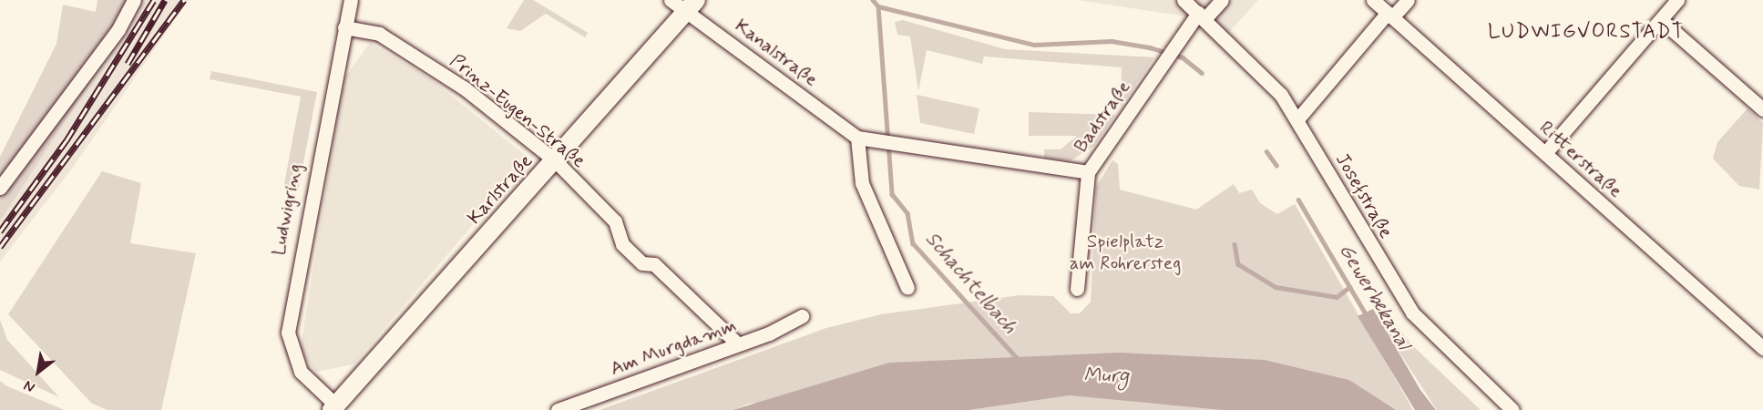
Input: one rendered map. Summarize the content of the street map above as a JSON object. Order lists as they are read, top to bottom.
{
  "streets": {
    "street": [
      "Kanalstraße",
      "Prinz-Eugen-Straße",
      "Badstraße",
      "Ritterstraße",
      "Karlstraße",
      "Josefstraße",
      "Ludwigring",
      "Am Murgdamm"
    ]
  },
  "crossings": [
    ["Kanalstraße", "Badstraße"],
    ["Kanalstraße", "Karlstraße"],
    ["Prinz-Eugen-Straße", "Karlstraße"],
    ["Prinz-Eugen-Straße", "Ludwigring"],
    ["Prinz-Eugen-Straße", "Am Murgdamm"],
    ["Badstraße", "Josefstraße"],
    ["Karlstraße", "Ludwigring"]
  ],
  "districts": ["LUDWIGVORSTADT"],
  "water": ["Schachtelbach", "Gewerbekanal", "Murg"],
  "parks": ["Spielplatz am Rohrersteg"],
  "north": "bottom left"
}
